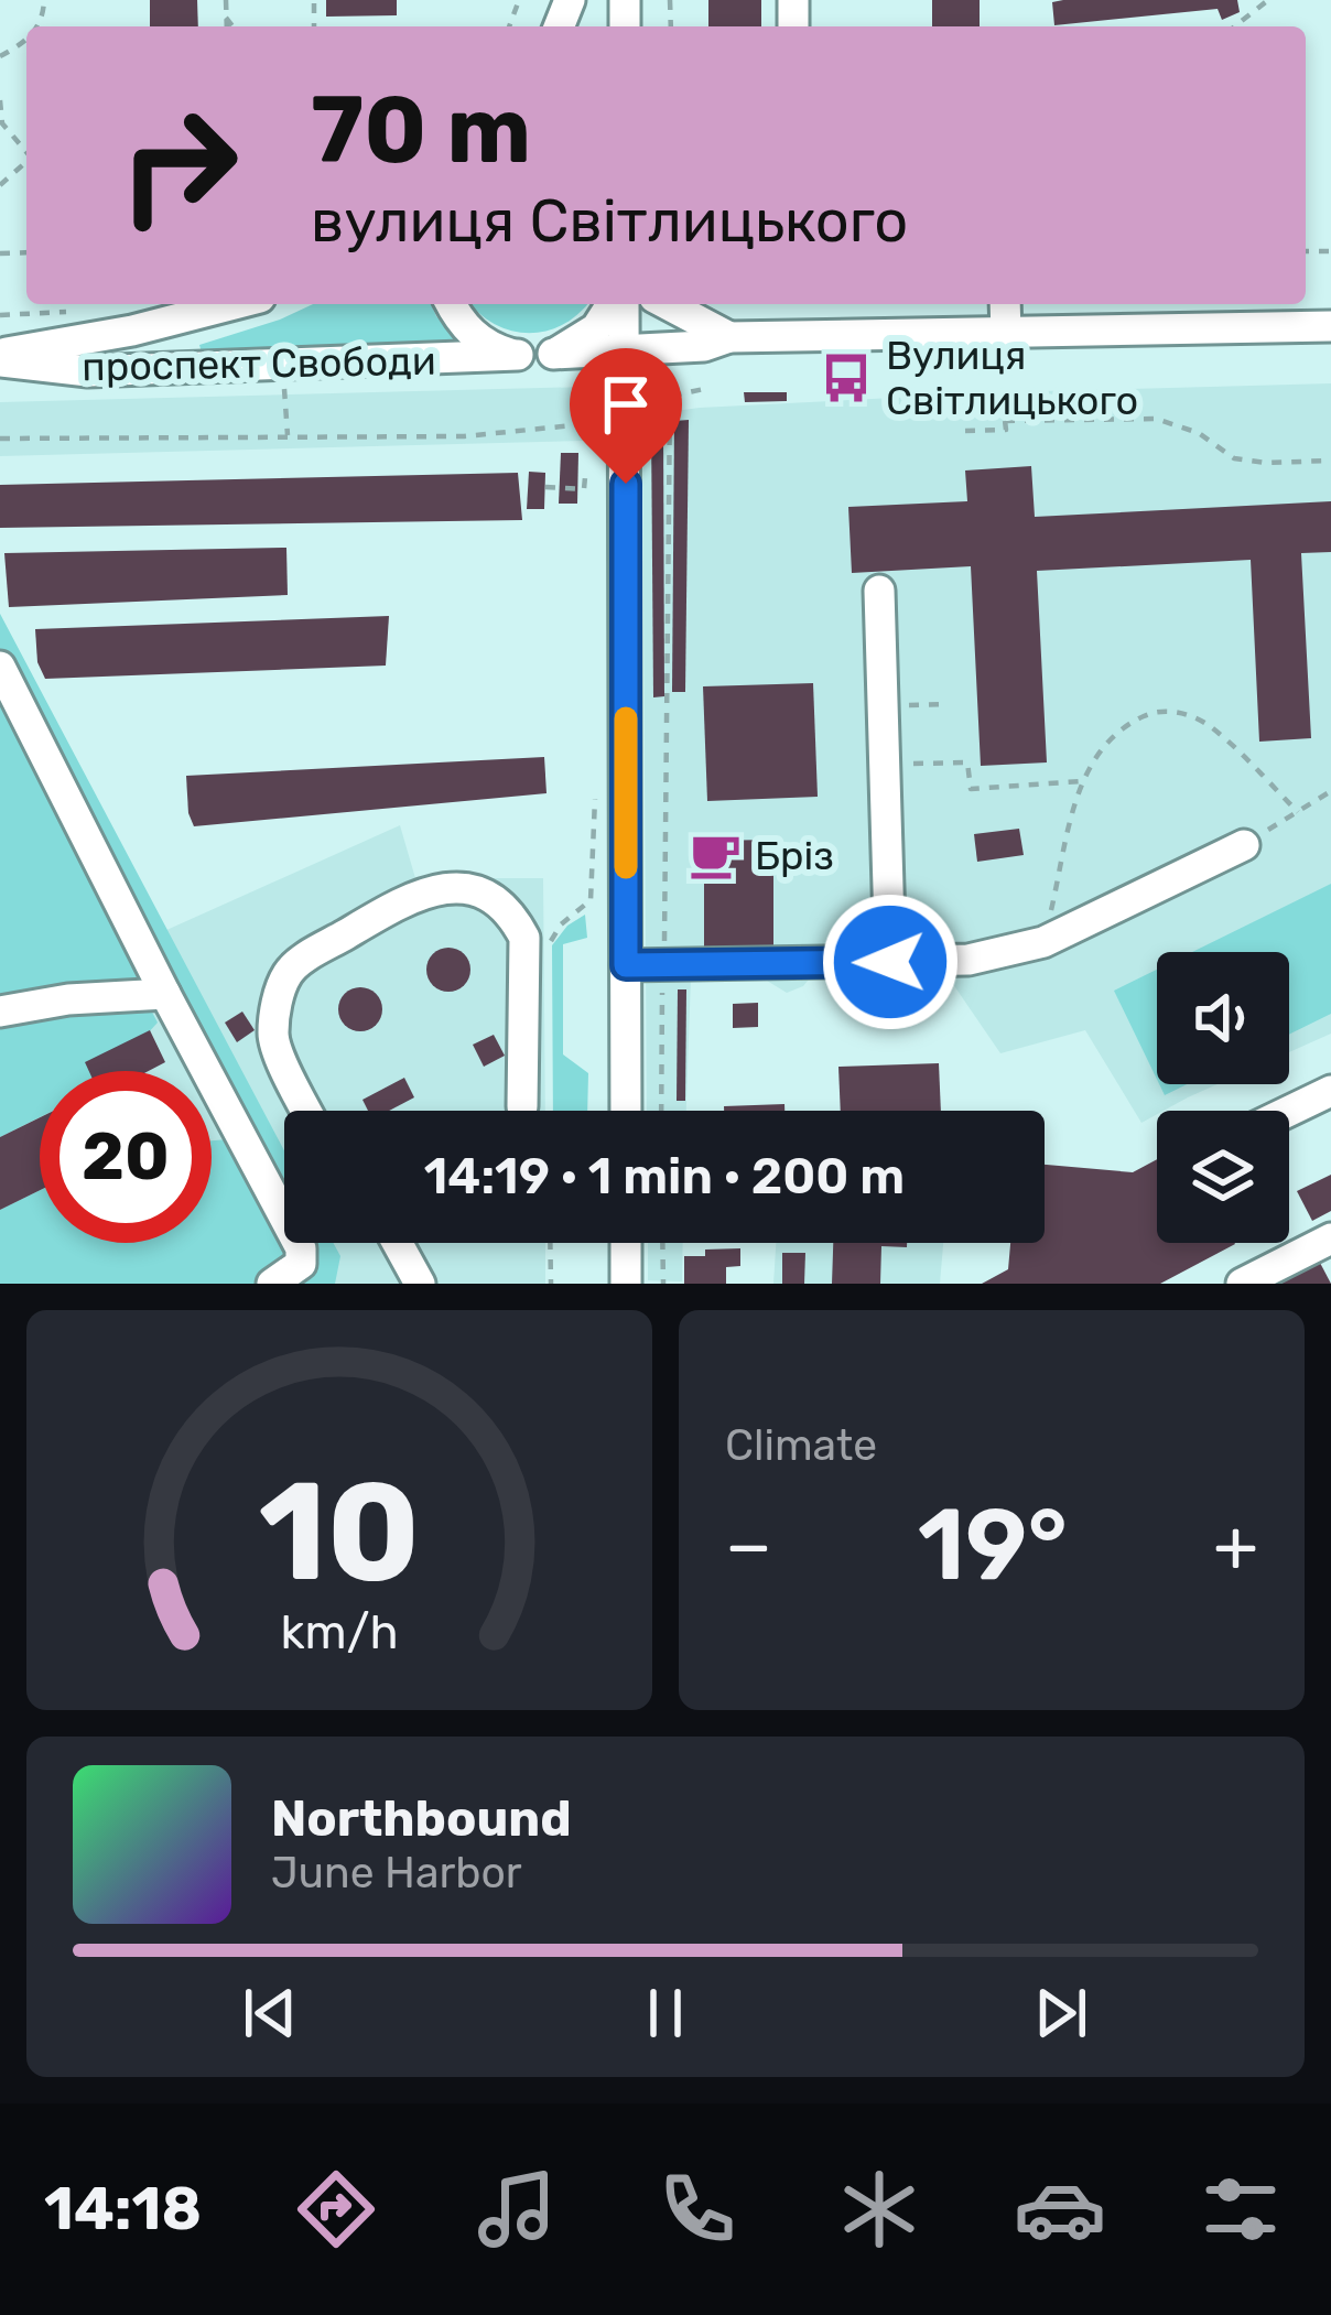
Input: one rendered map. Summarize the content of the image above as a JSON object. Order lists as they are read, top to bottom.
{
  "streets": {
    "street": ["проспект Свободи"]
  },
  "places": {
    "bus stop": ["Вулиця Світлицького"],
    "cafe": ["Бріз"]
  },
  "page": {
    "turn": ["70 m", "вулиця Світлицького"],
    "limit": "20",
    "trip": "14:19 · 1 min · 200 m",
    "tile": "Climate",
    "heat": ["−", "19°", "+"],
    "song": ["Northbound", "June Harbor"],
    "tabs": "14:18",
    "gauge": ["10", "km/h"]
  }
}
